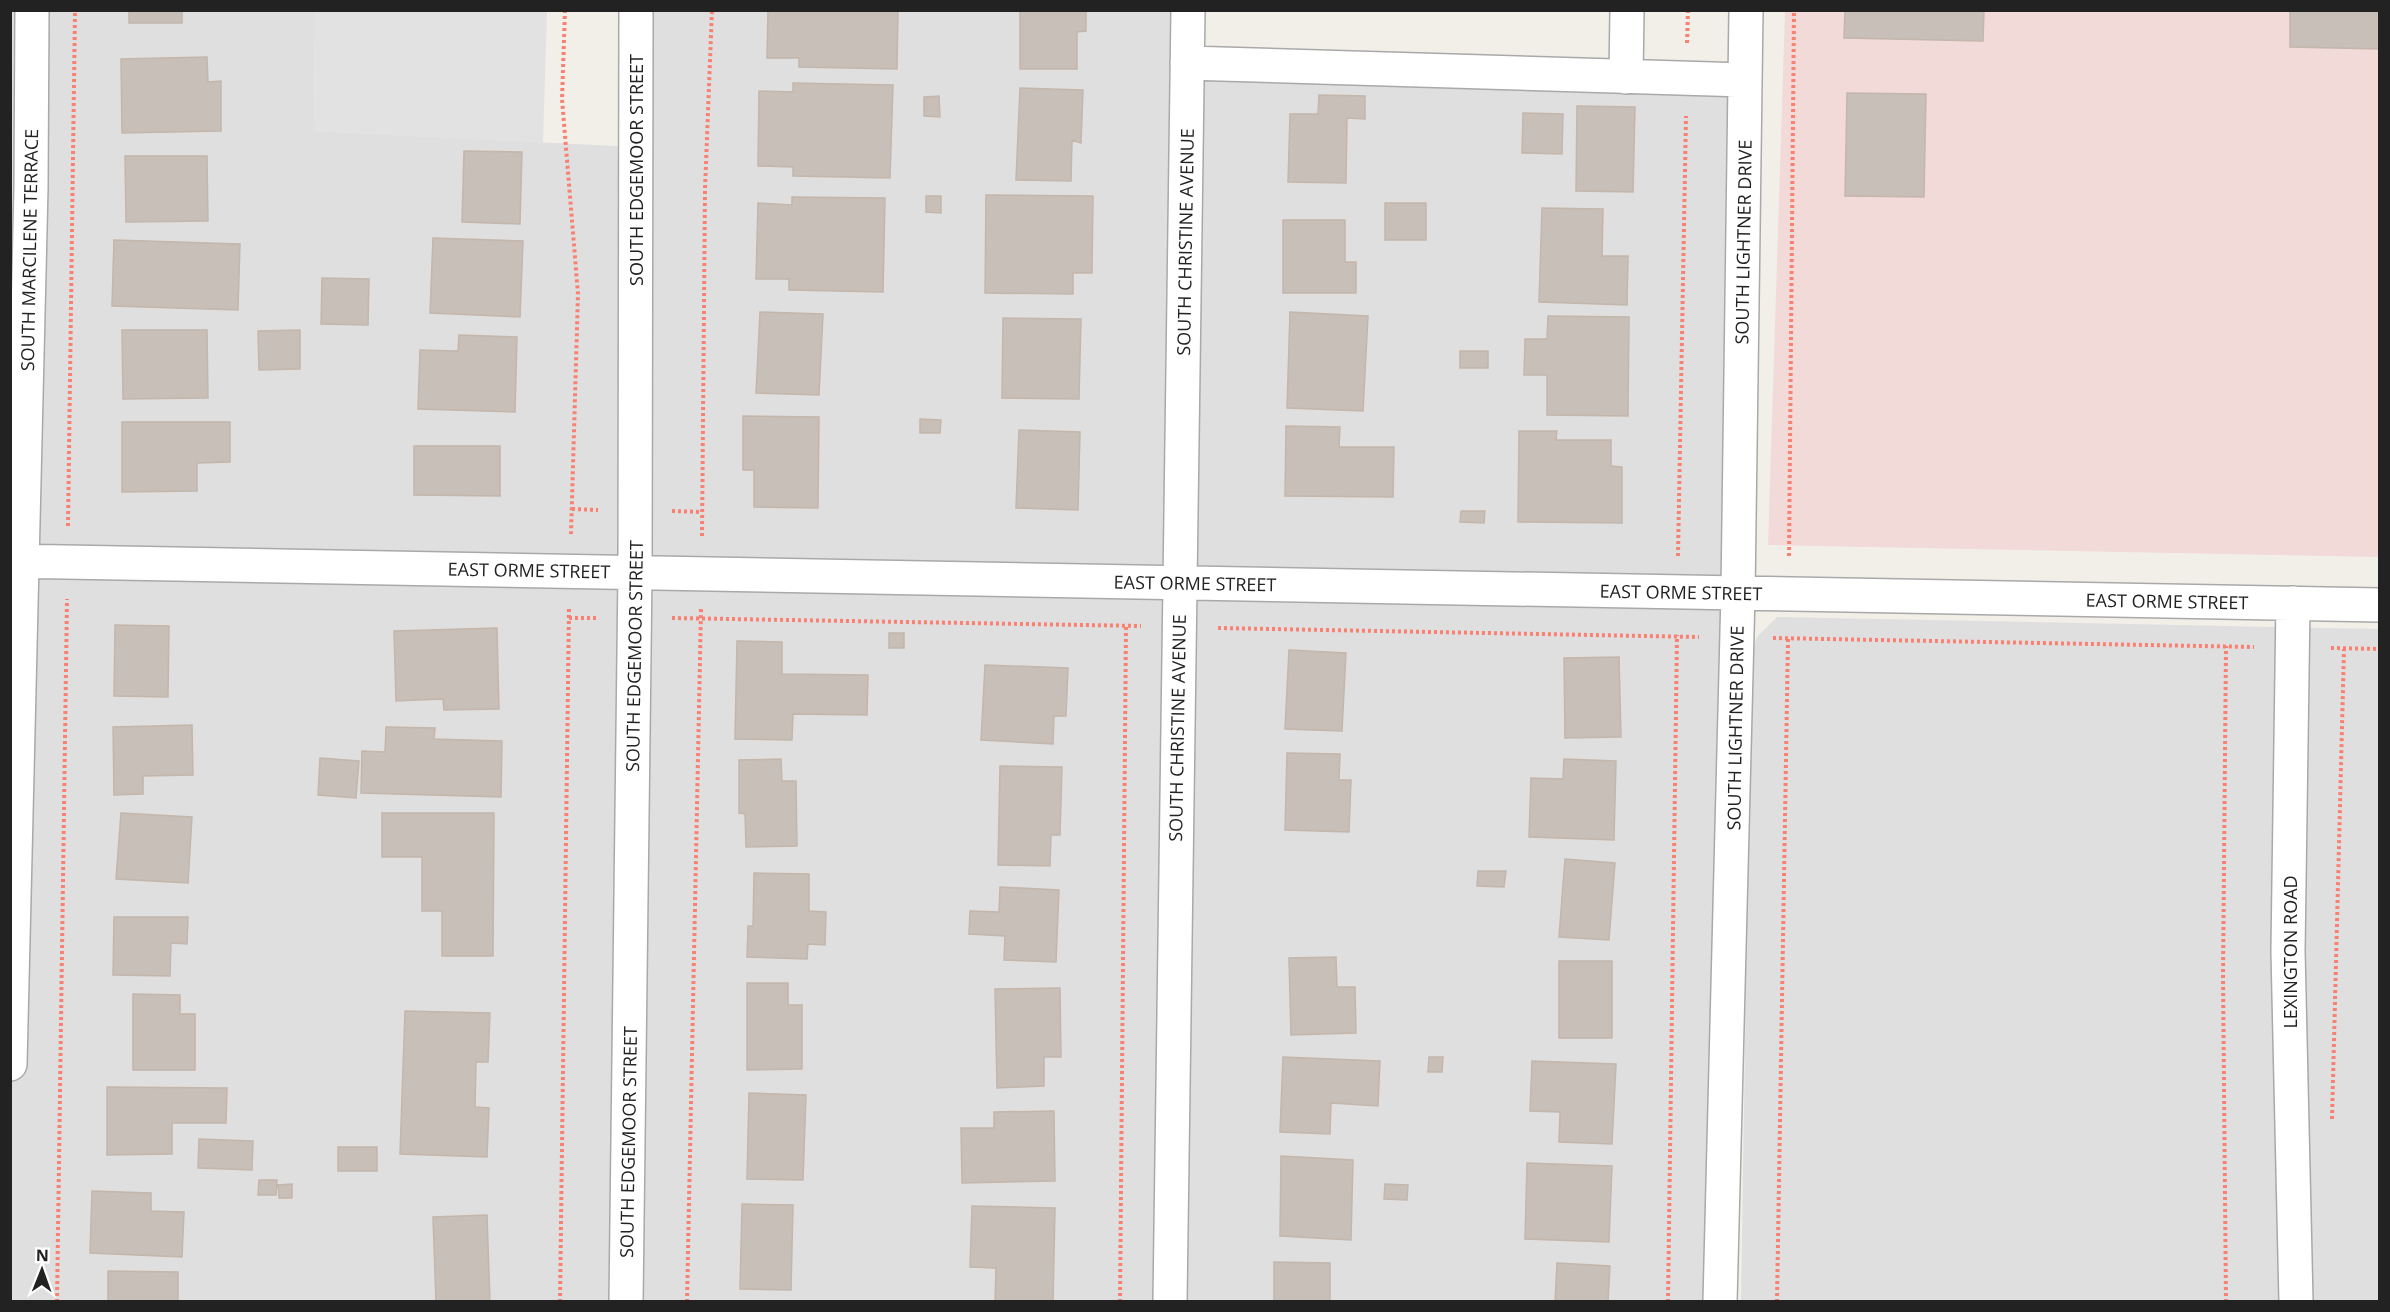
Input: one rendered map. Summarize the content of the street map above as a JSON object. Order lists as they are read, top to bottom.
{
  "streets": {
    "street": [
      "SOUTH EDGEMOOR STREET",
      "SOUTH CHRISTINE AVENUE",
      "SOUTH LIGHTNER DRIVE",
      "SOUTH MARCILENE TERRACE",
      "EAST ORME STREET",
      "LEXINGTON ROAD"
    ]
  },
  "crossings": [
    ["SOUTH EDGEMOOR STREET", "EAST ORME STREET"],
    ["SOUTH CHRISTINE AVENUE", "EAST ORME STREET"],
    ["SOUTH LIGHTNER DRIVE", "EAST ORME STREET"],
    ["SOUTH MARCILENE TERRACE", "EAST ORME STREET"],
    ["EAST ORME STREET", "LEXINGTON ROAD"]
  ],
  "north": "top"
}
